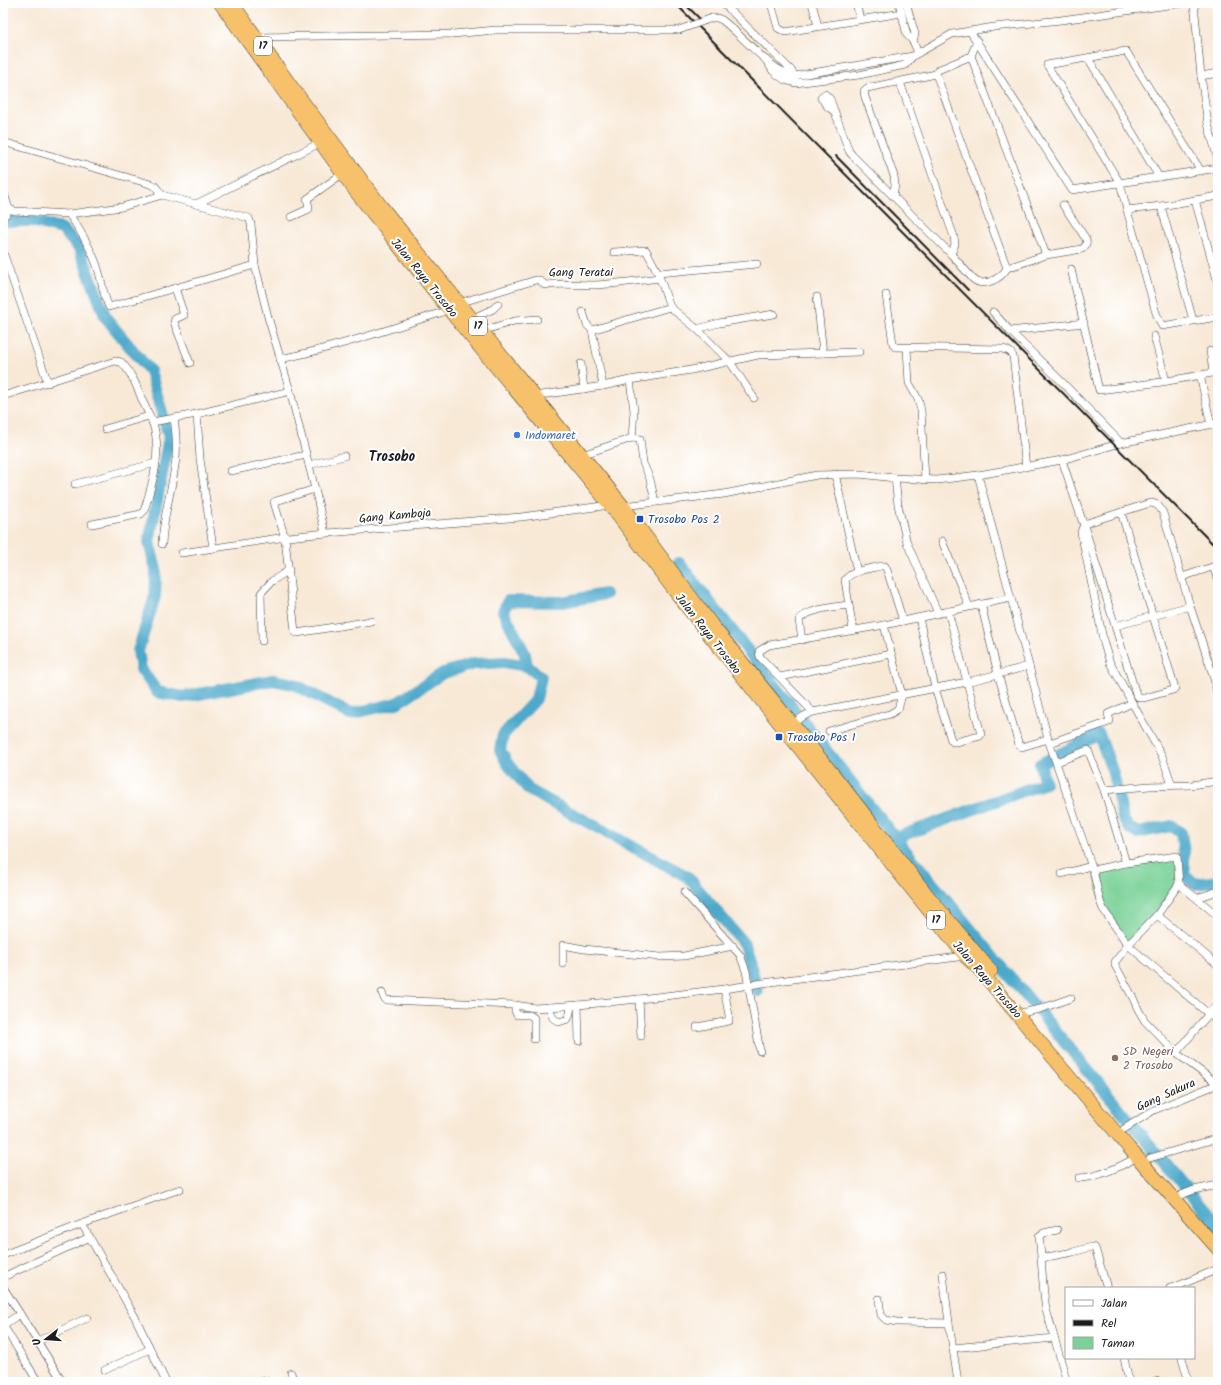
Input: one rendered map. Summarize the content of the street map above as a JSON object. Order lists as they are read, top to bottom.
{
  "streets": {
    "highway": ["17", "Jalan Raya Trosobo"],
    "street": ["Gang Teratai", "Gang Kamboja", "Gang Sakura"]
  },
  "crossings": [
    ["Gang Teratai", "Jalan Raya Trosobo"],
    ["Jalan Raya Trosobo", "Gang Kamboja"],
    ["Jalan Raya Trosobo", "Gang Sakura"]
  ],
  "districts": ["Trosobo"],
  "places": {
    "other": ["Indomaret", "SD Negeri 2 Trosobo"],
    "transit": ["Trosobo Pos 2", "Trosobo Pos 1"]
  },
  "legend": ["Jalan", "Rel", "Taman"],
  "north": "left"
}
